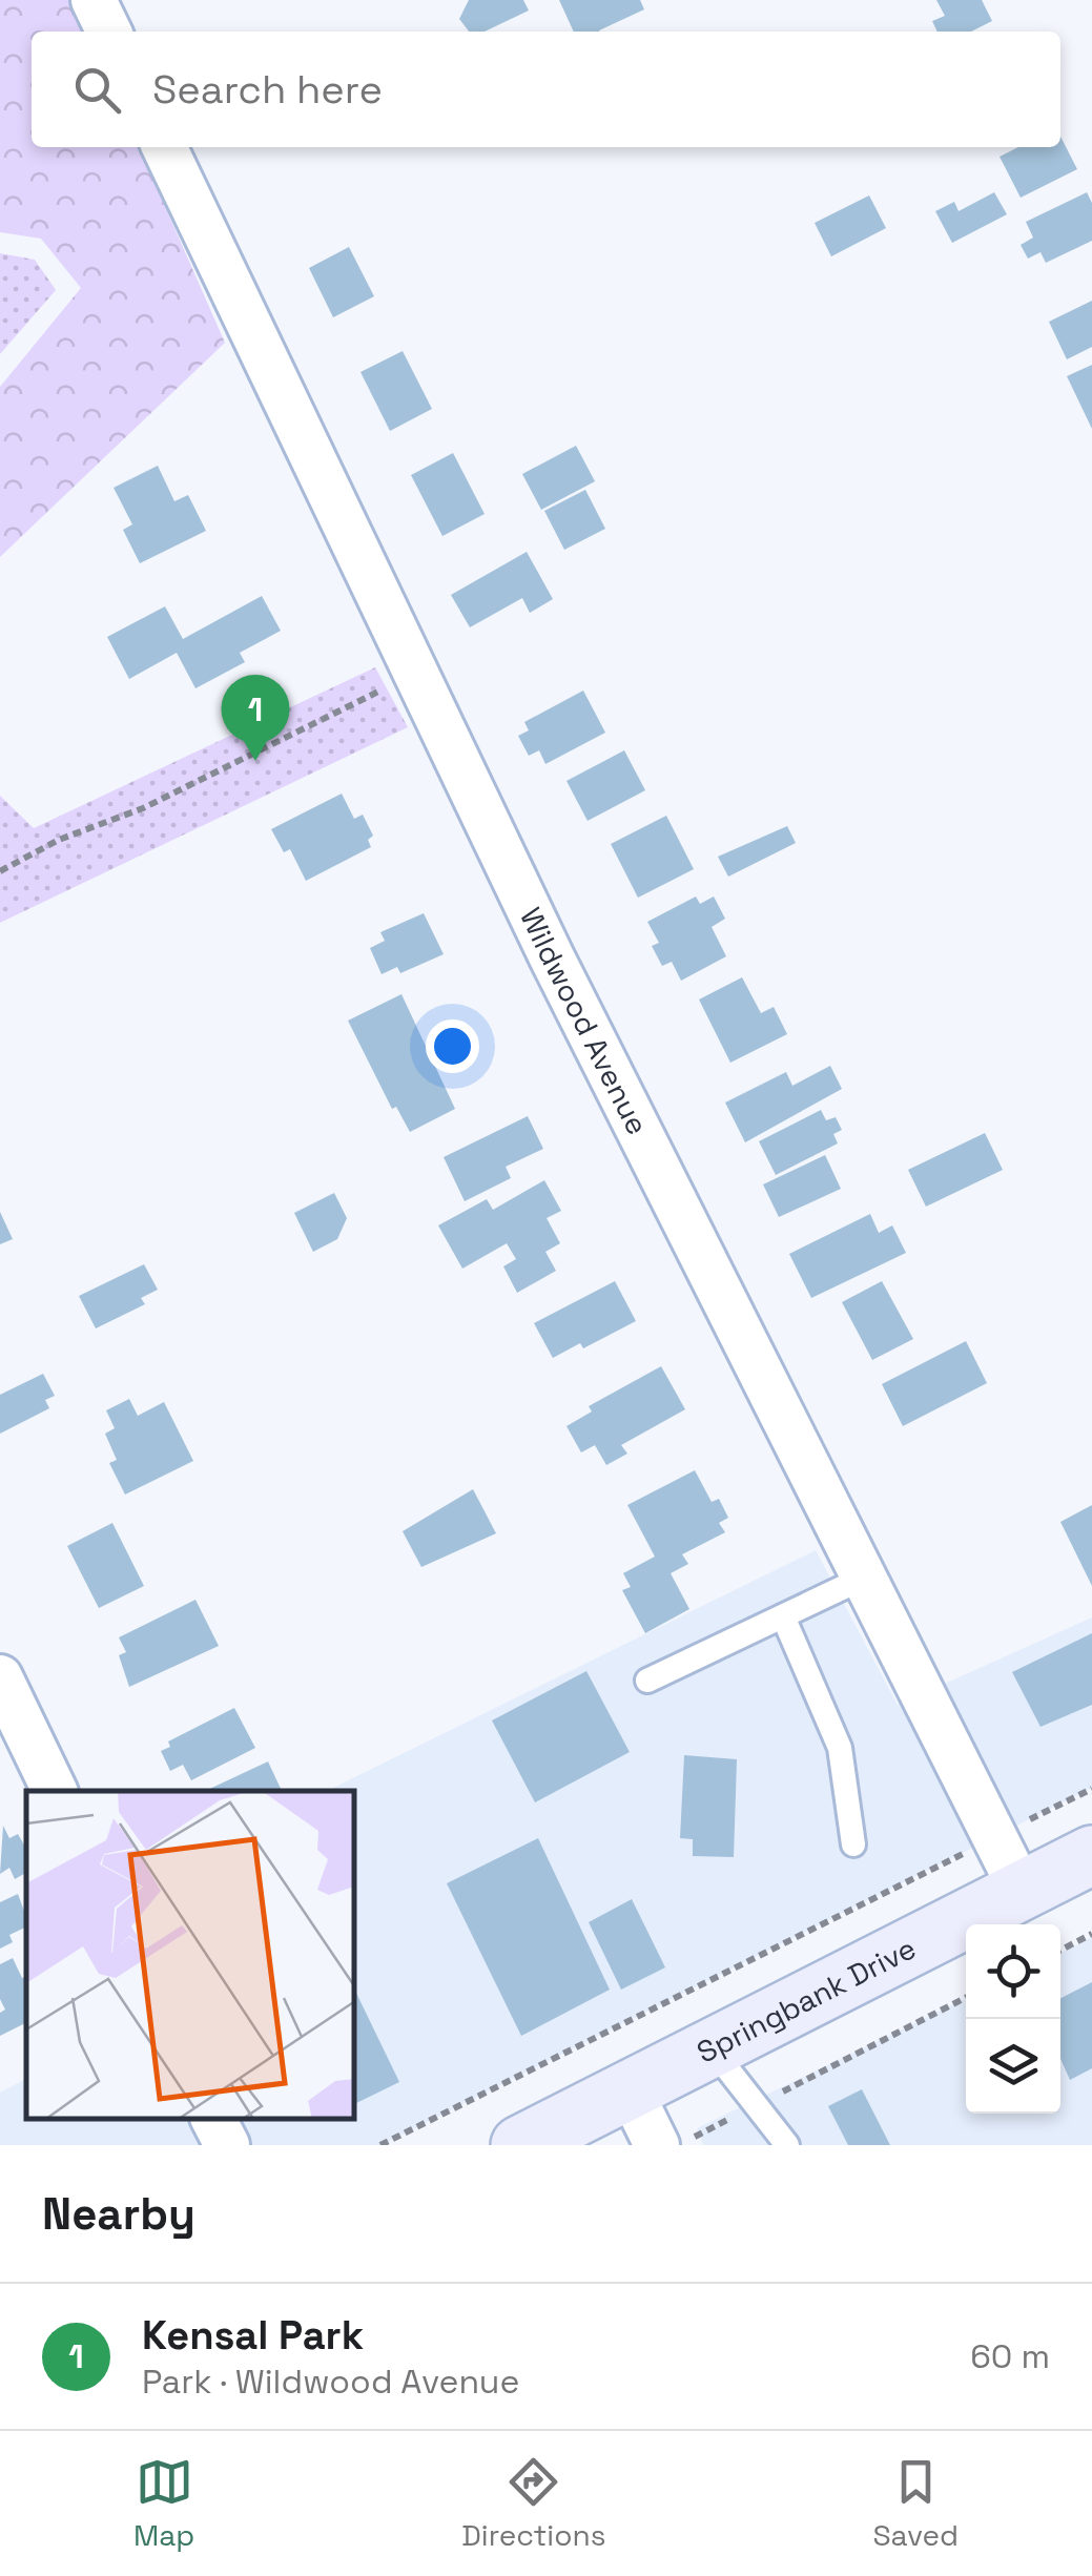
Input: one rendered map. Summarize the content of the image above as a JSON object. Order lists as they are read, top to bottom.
{
  "streets": {
    "main road": ["Springbank Drive"],
    "street": ["Wildwood Avenue"]
  },
  "crossings": [
    ["Wildwood Avenue", "Springbank Drive"]
  ],
  "page": {
    "search": "Search here",
    "pins": "1",
    "heading": "Nearby",
    "list": [
      {
        "mark": "1",
        "name": "Kensal Park",
        "note": "Park · Wildwood Avenue",
        "value": "60 m"
      }
    ],
    "nav": ["Map", "Directions", "Saved"]
  }
}
